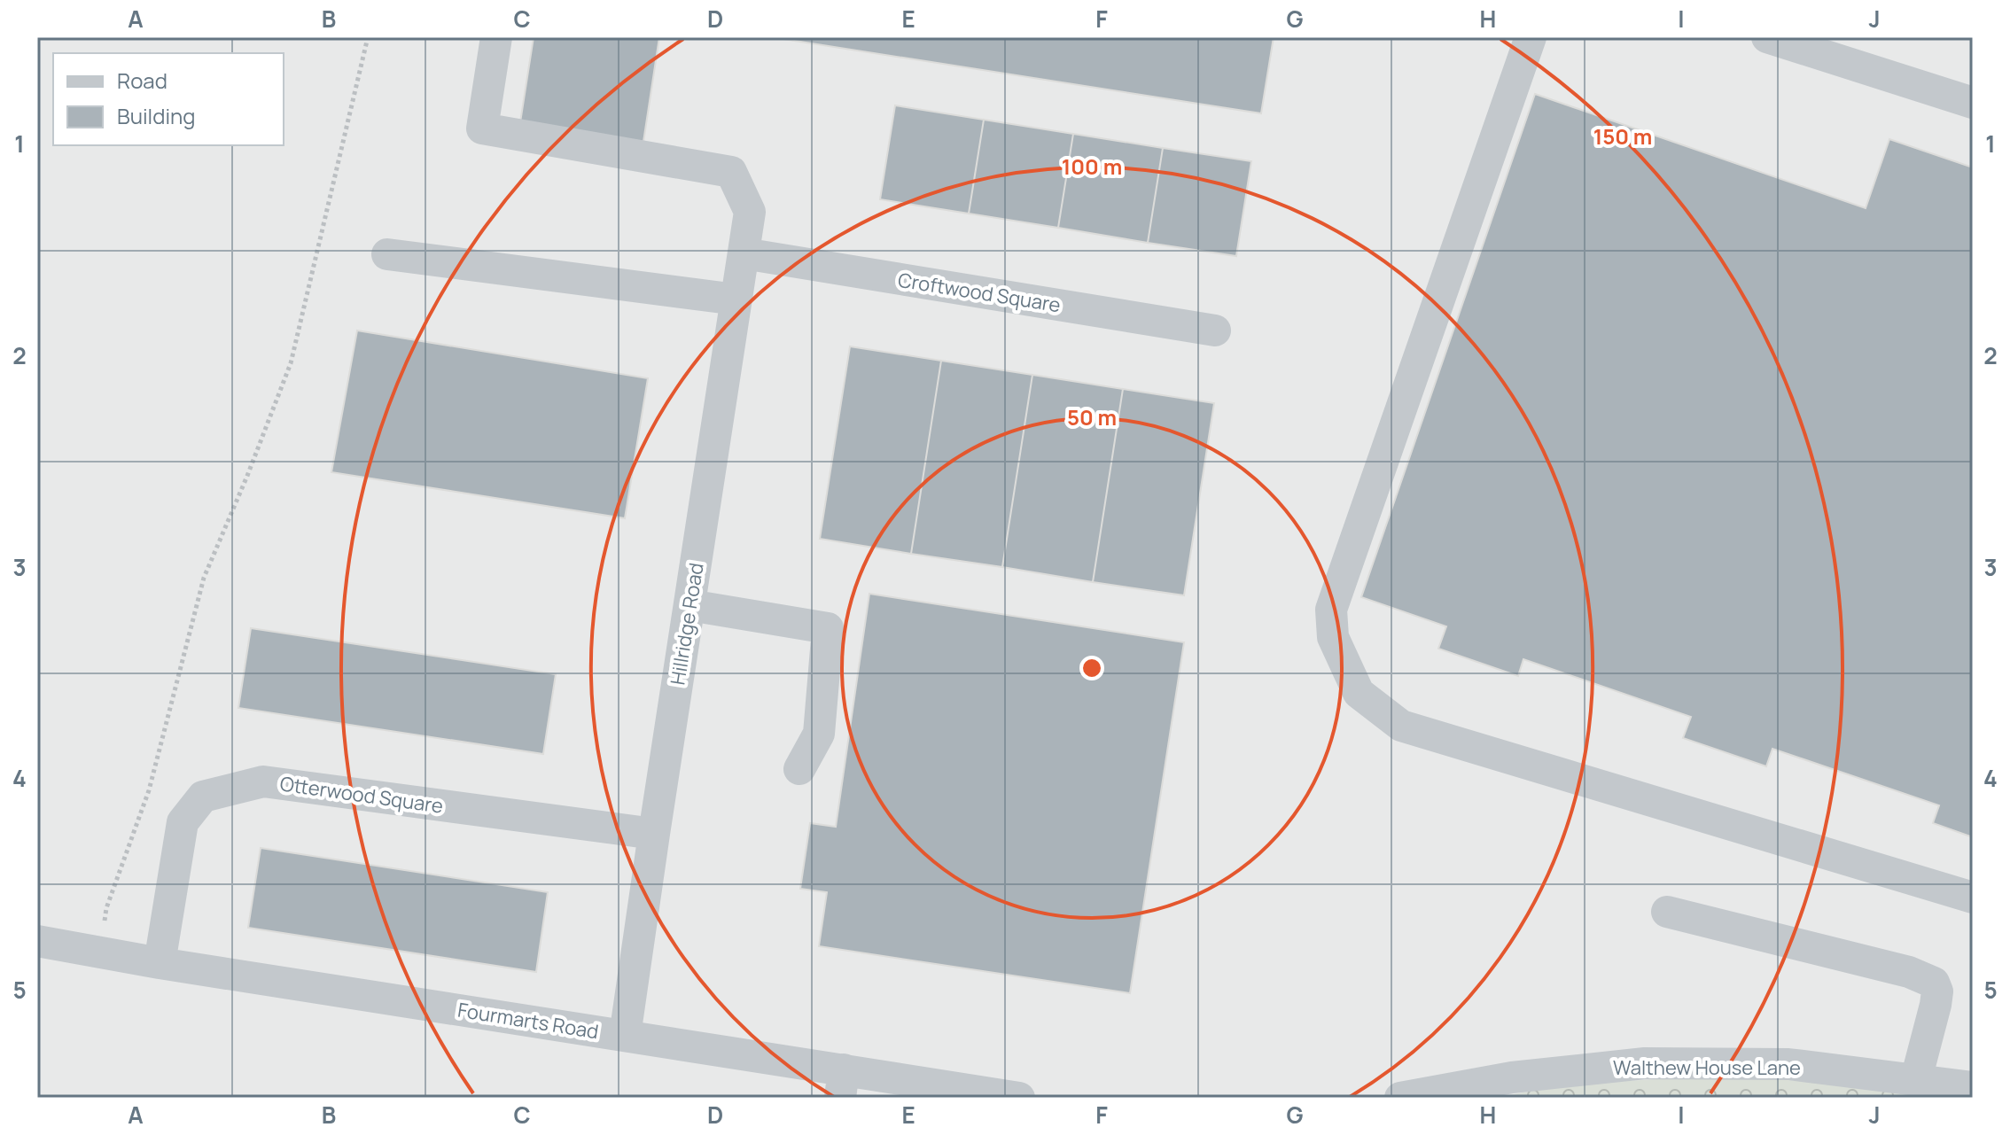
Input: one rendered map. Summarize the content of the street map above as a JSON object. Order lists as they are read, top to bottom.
{
  "streets": {
    "street": [
      "Croftwood Square",
      "Hillridge Road",
      "Otterwood Square",
      "Fourmarts Road",
      "Walthew House Lane"
    ]
  },
  "crossings": [
    ["Croftwood Square", "Hillridge Road"],
    ["Hillridge Road", "Otterwood Square"],
    ["Hillridge Road", "Fourmarts Road"],
    ["Otterwood Square", "Fourmarts Road"]
  ],
  "legend": ["Road", "Building"],
  "grid": {
    "columns": [
      "A",
      "B",
      "C",
      "D",
      "E",
      "F",
      "G",
      "H",
      "I",
      "J"
    ],
    "rows": [
      "1",
      "2",
      "3",
      "4",
      "5"
    ]
  },
  "rings": ["150 m", "100 m", "50 m"]
}
